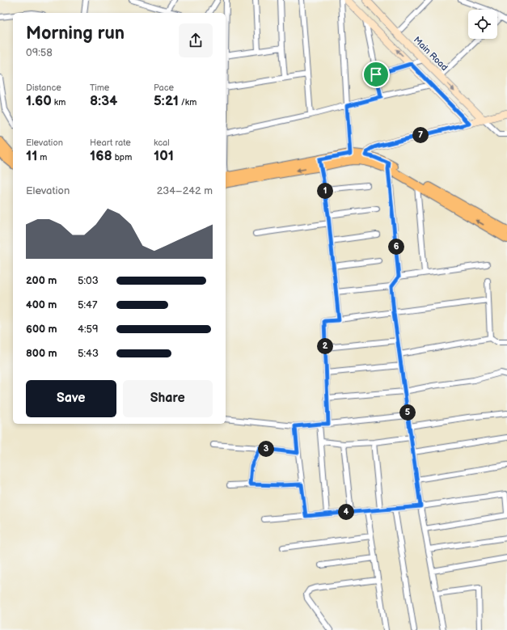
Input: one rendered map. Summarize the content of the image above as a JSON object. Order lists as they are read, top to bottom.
{
  "streets": {
    "street": ["Main Road"]
  },
  "page": {
    "heading": ["Morning run", "09:58"],
    "stats": [
      ["Distance", "1.60 km"],
      ["Time", "8:34"],
      ["Pace", "5:21 /km"],
      ["Elevation", "11 m"],
      ["Heart rate", "168 bpm"],
      ["kcal", "101"]
    ],
    "pins": [
      "7",
      "1",
      "6",
      "2",
      "5",
      "3",
      "4"
    ],
    "chart": ["Elevation", "234–242 m"],
    "list": [
      {
        "name": "200 m",
        "note": "5:03"
      },
      {
        "name": "400 m",
        "note": "5:47"
      },
      {
        "name": "600 m",
        "note": "4:59"
      },
      {
        "name": "800 m",
        "note": "5:43"
      }
    ],
    "buttons": ["Save", "Share"]
  }
}
